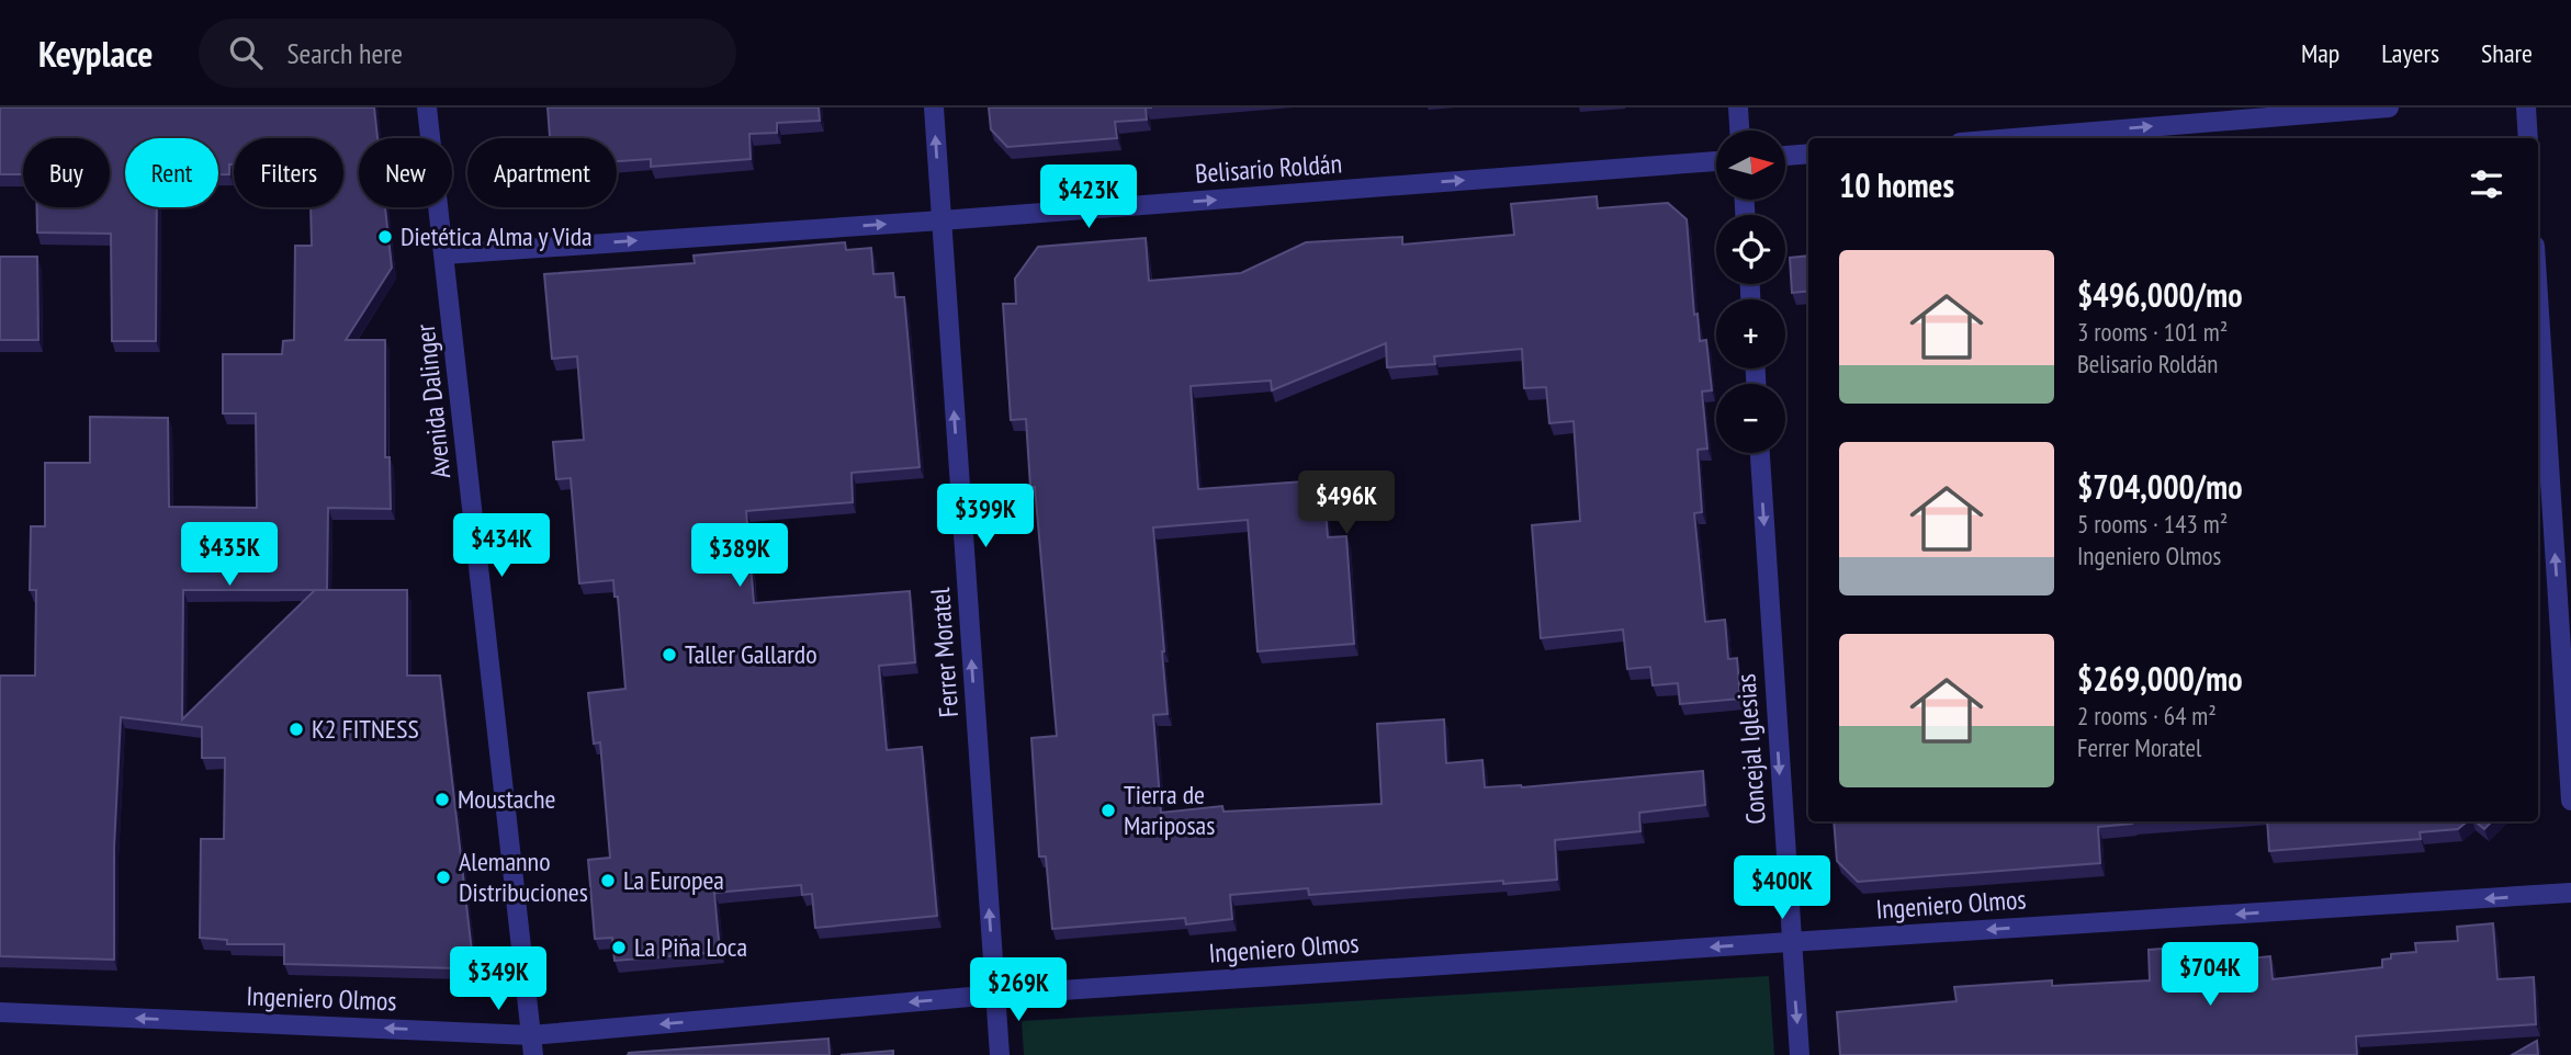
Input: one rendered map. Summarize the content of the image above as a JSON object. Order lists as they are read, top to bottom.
{
  "streets": {
    "street": [
      "Belisario Roldán",
      "Avenida Dalinger",
      "Ferrer Moratel",
      "Concejal Iglesias",
      "Ingeniero Olmos"
    ]
  },
  "crossings": [
    ["Belisario Roldán", "Avenida Dalinger"],
    ["Belisario Roldán", "Ferrer Moratel"],
    ["Avenida Dalinger", "Ingeniero Olmos"],
    ["Ferrer Moratel", "Ingeniero Olmos"],
    ["Concejal Iglesias", "Ingeniero Olmos"]
  ],
  "one_way": [
    "Belisario Roldán",
    "Ferrer Moratel",
    "Concejal Iglesias",
    "Ingeniero Olmos"
  ],
  "places": [
    "Dietética Alma y Vida",
    "Taller Gallardo",
    "K2 FITNESS",
    "Moustache",
    "Tierra de Mariposas",
    "Alemanno Distribuciones",
    "La Europea",
    "La Piña Loca"
  ],
  "north": "right",
  "page": {
    "header": "Keyplace",
    "search": "Search here",
    "nav": ["Map", "Layers", "Share"],
    "map_buttons": ["+", "−"],
    "chip": [
      "Buy",
      "Rent",
      "Filters",
      "New",
      "Apartment"
    ],
    "heading": "10 homes",
    "price": [
      "$423K",
      "$496K",
      "$399K",
      "$434K",
      "$435K",
      "$389K",
      "$400K",
      "$704K",
      "$349K",
      "$269K"
    ],
    "list": [
      {
        "name": "$496,000/mo",
        "note": "3 rooms · 101 m² · Belisario Roldán"
      },
      {
        "name": "$704,000/mo",
        "note": "5 rooms · 143 m² · Ingeniero Olmos"
      },
      {
        "name": "$269,000/mo",
        "note": "2 rooms · 64 m² · Ferrer Moratel"
      }
    ]
  }
}
